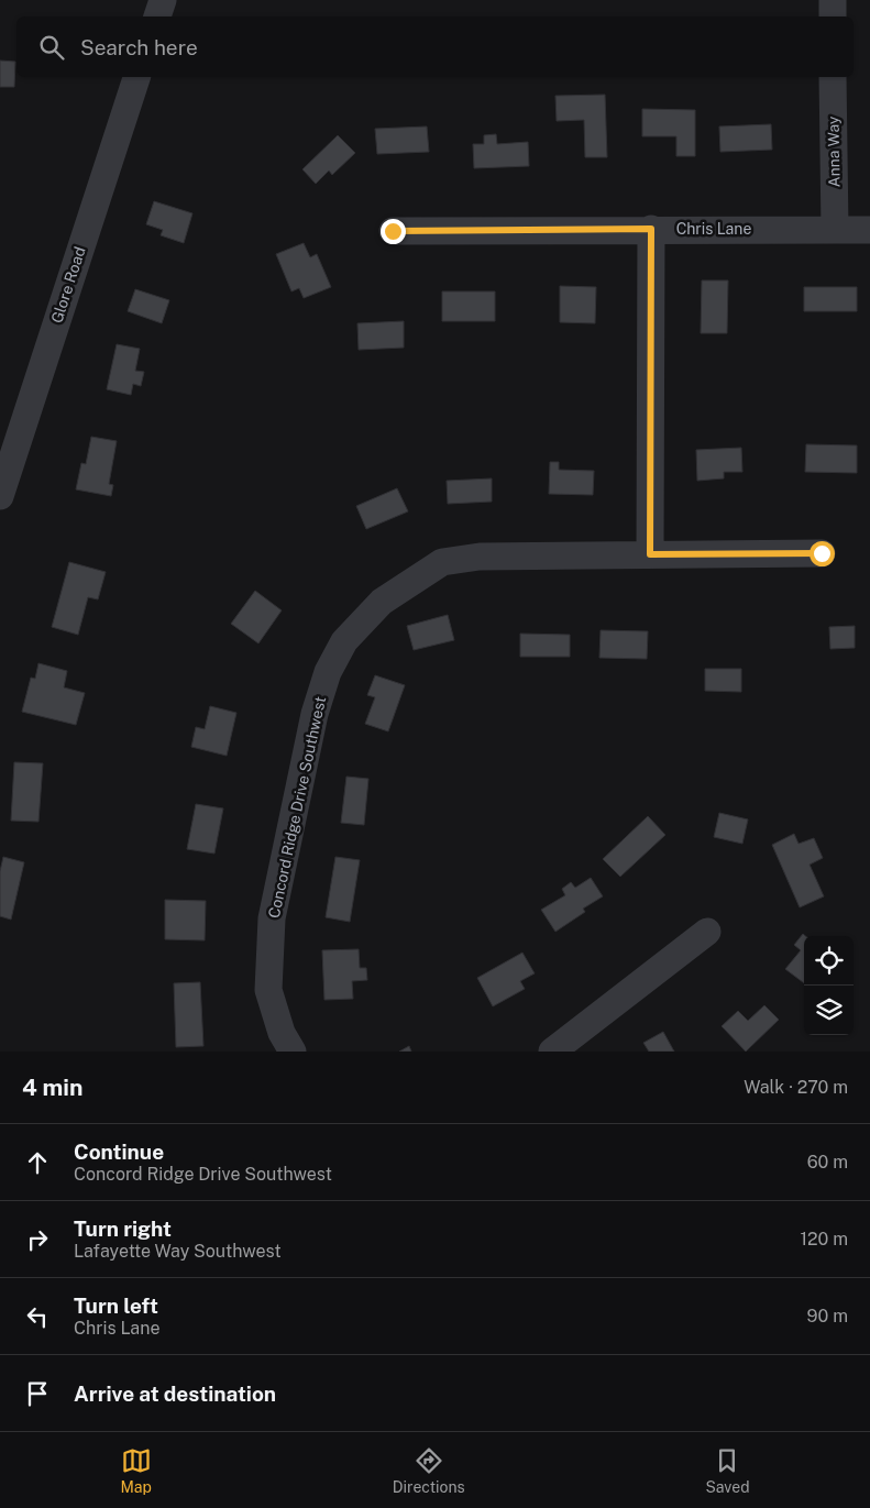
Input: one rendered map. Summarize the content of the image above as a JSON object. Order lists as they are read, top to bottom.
{
  "streets": {
    "street": [
      "Anna Way",
      "Chris Lane",
      "Glore Road",
      "Concord Ridge Drive Southwest"
    ]
  },
  "crossings": [
    ["Anna Way", "Chris Lane"]
  ],
  "page": {
    "search": "Search here",
    "heading": ["4 min", "Walk · 270 m"],
    "list": [
      ["Continue", "Concord Ridge Drive Southwest", "60 m"],
      ["Turn right", "Lafayette Way Southwest", "120 m"],
      ["Turn left", "Chris Lane", "90 m"],
      "Arrive at destination"
    ],
    "nav": ["Map", "Directions", "Saved"]
  }
}
